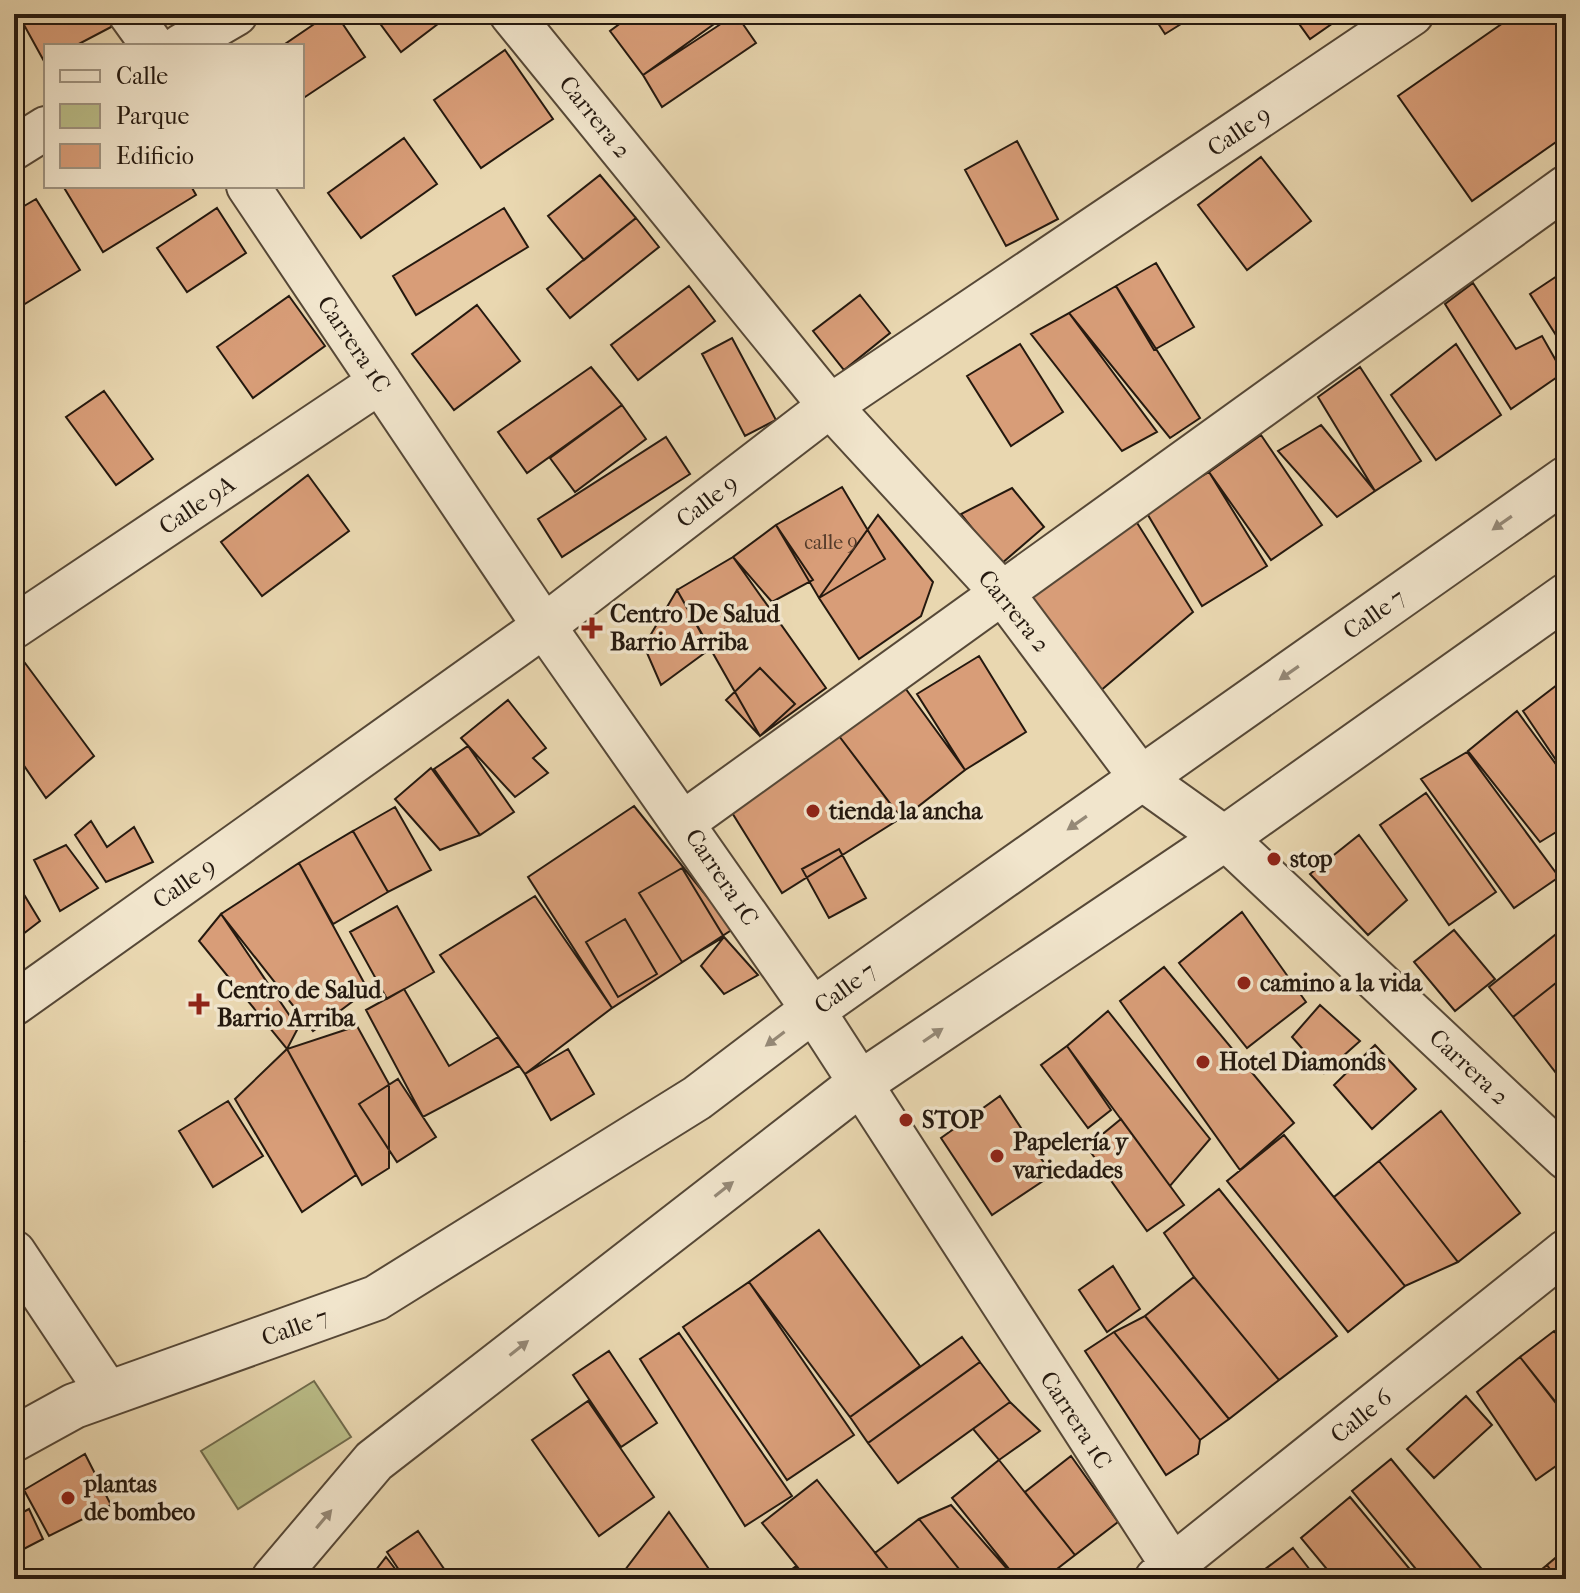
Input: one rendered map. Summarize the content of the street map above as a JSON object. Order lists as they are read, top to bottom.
{
  "streets": {
    "street": [
      "Carrera 2",
      "Calle 9",
      "Carrera 1C",
      "Calle 9A",
      "Calle 7",
      "Calle 6"
    ]
  },
  "crossings": [
    ["Carrera 2", "Calle 9"],
    ["Carrera 2", "Calle 7"],
    ["Calle 9", "Carrera 1C"],
    ["Carrera 1C", "Calle 9A"],
    ["Carrera 1C", "Calle 7"],
    ["Carrera 1C", "Calle 6"]
  ],
  "places": {
    "health": ["Centro De Salud Barrio Arriba", "Centro de Salud Barrio Arriba"],
    "other": [
      "tienda la ancha",
      "stop",
      "camino a la vida",
      "Hotel Diamonds",
      "STOP",
      "Papelería y variedades",
      "plantas de bombeo"
    ]
  },
  "house_numbers": ["calle 9"],
  "legend": ["Calle", "Parque", "Edificio"]
}
